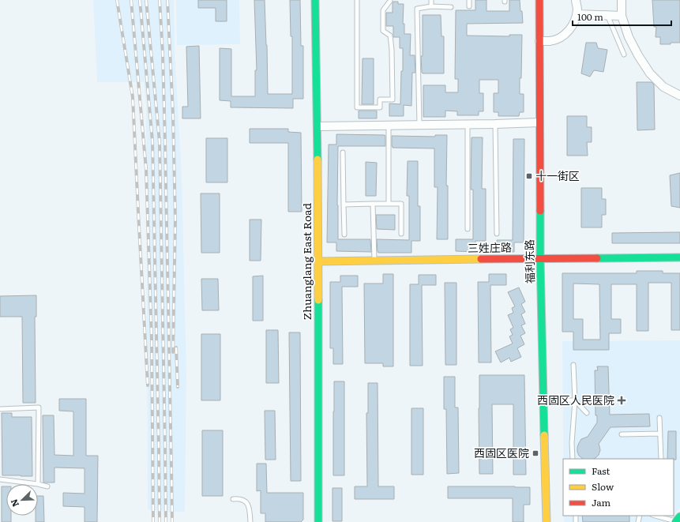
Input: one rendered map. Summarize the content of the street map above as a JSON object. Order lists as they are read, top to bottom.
{
  "streets": {
    "street": ["三姓庄路", "Zhuanglang East Road", "福利东路"]
  },
  "crossings": [
    ["三姓庄路", "Zhuanglang East Road"],
    ["三姓庄路", "福利东路"]
  ],
  "places": {
    "transit": ["十一街区", "西固区医院"],
    "health": ["西固区人民医院"]
  },
  "legend": ["Fast", "Slow", "Jam"],
  "scale_bar": "100 m",
  "north": "bottom left"
}
